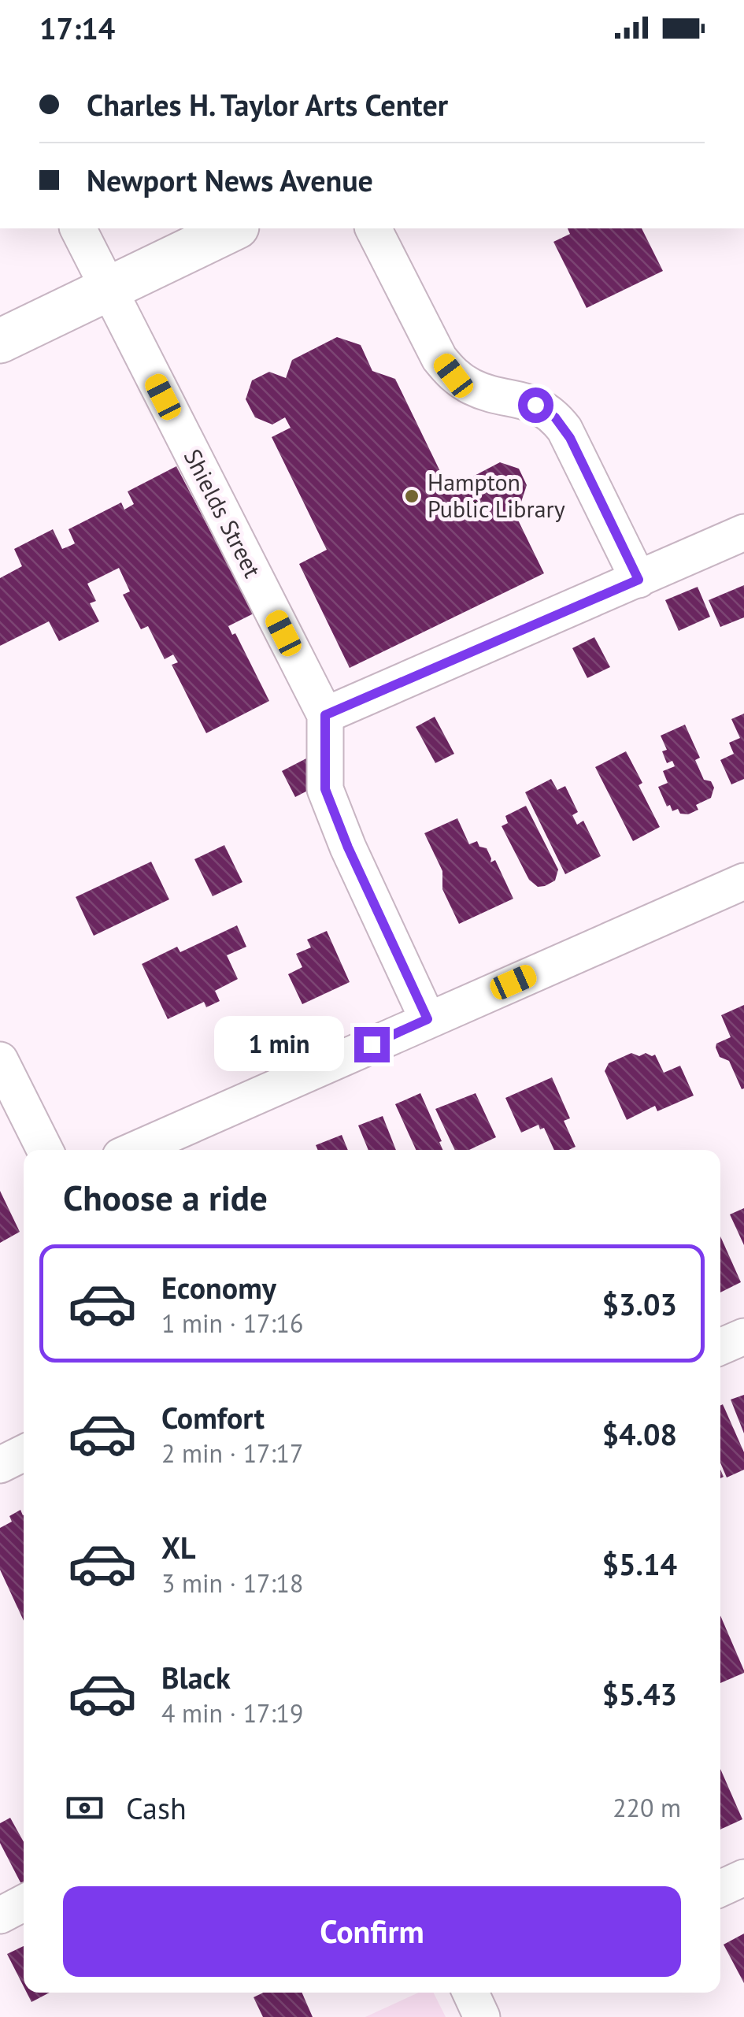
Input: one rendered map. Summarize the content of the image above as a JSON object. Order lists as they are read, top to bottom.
{
  "streets": {
    "street": ["Shields Street"]
  },
  "places": ["Hampton Public Library"],
  "page": {
    "status": "17:14",
    "banner": ["Charles H. Taylor Arts Center", "Newport News Avenue"],
    "bubble": "1 min",
    "heading": "Choose a ride",
    "list": [
      {
        "name": "Economy",
        "note": "1 min · 17:16",
        "value": "$3.03"
      },
      {
        "name": "Comfort",
        "note": "2 min · 17:17",
        "value": "$4.08"
      },
      {
        "name": "XL",
        "note": "3 min · 17:18",
        "value": "$5.14"
      },
      {
        "name": "Black",
        "note": "4 min · 17:19",
        "value": "$5.43"
      }
    ],
    "pay": ["Cash", "220 m"],
    "buttons": "Confirm"
  }
}
